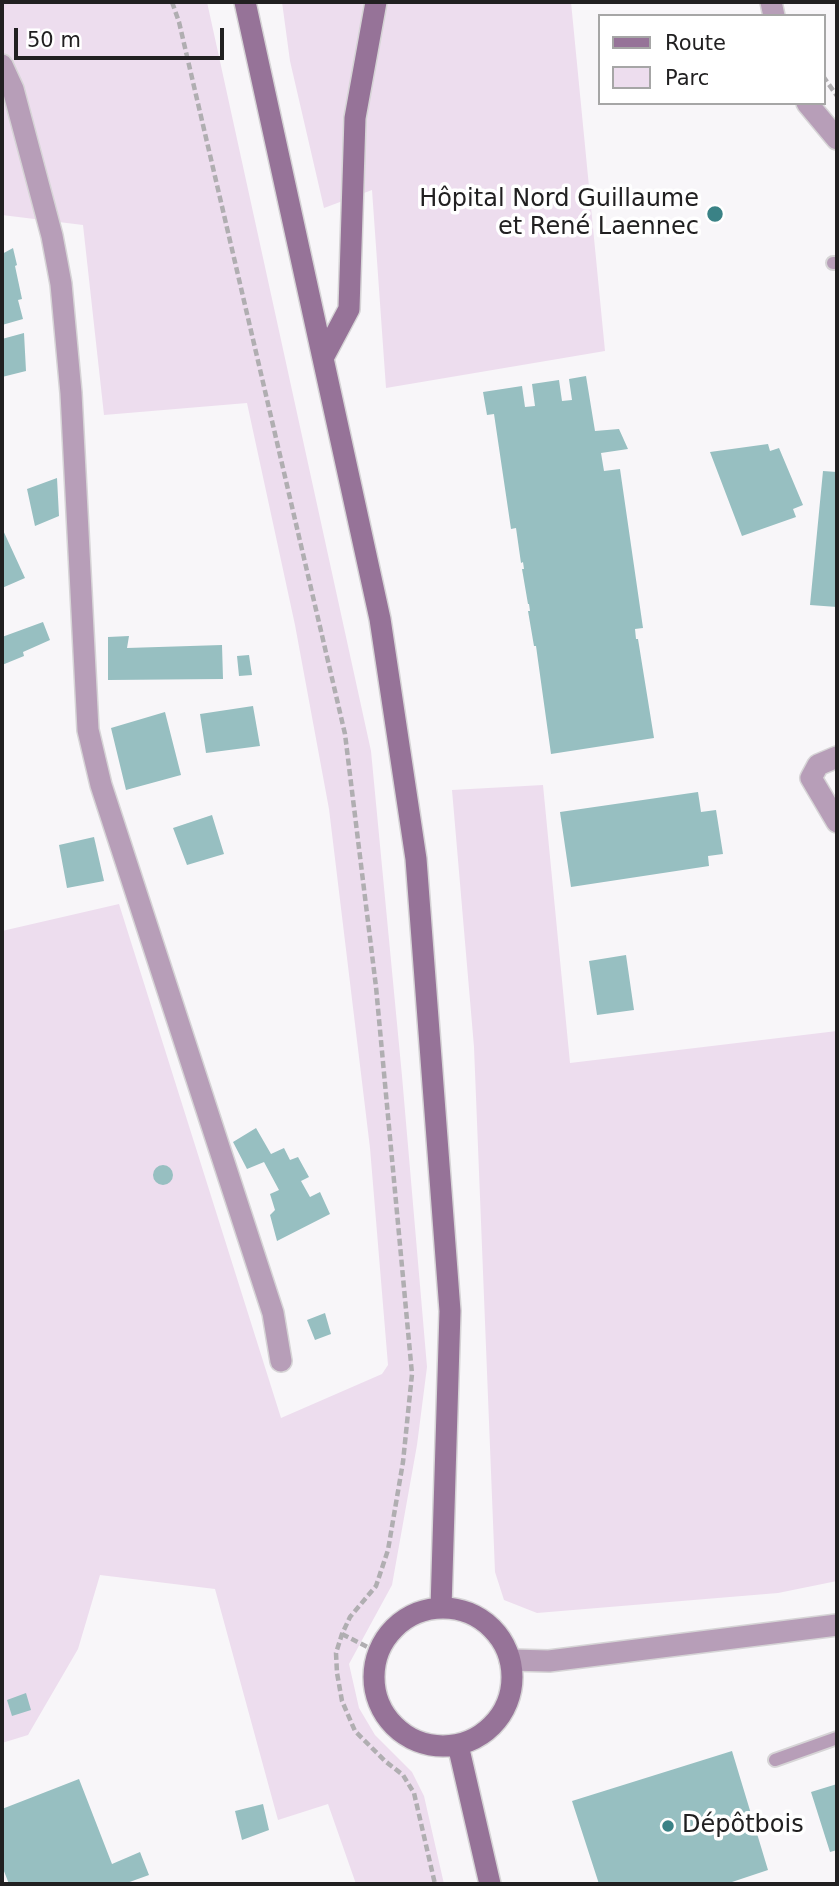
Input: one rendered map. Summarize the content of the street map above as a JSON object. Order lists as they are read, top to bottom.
{
  "places": ["Hôpital Nord Guillaume et René Laennec", "Dépôtbois"],
  "legend": ["Route", "Parc"],
  "scale_bar": "50 m"
}
